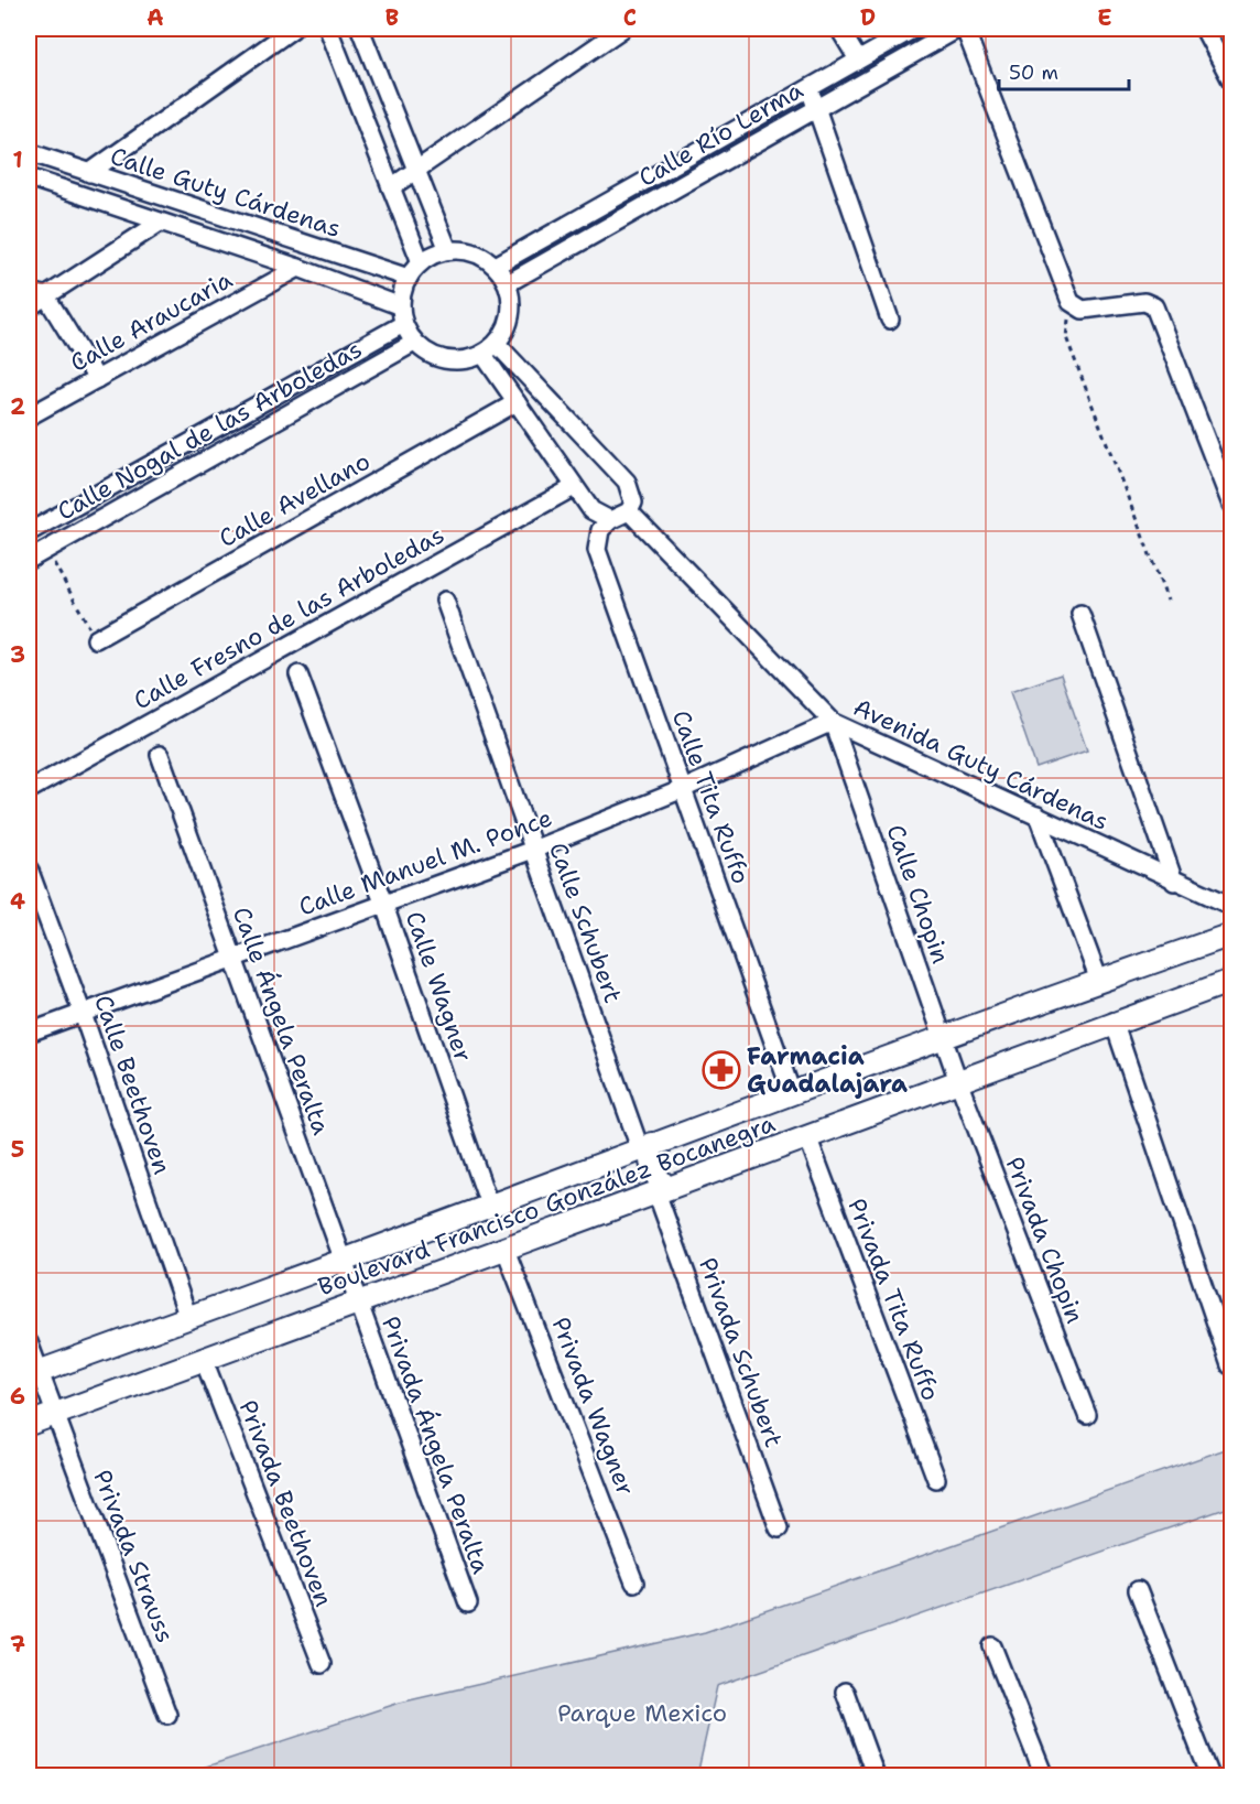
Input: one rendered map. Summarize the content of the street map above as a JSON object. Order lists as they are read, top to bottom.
{
  "streets": {
    "main road": ["Boulevard Francisco González Bocanegra"],
    "street": [
      "Calle Río Lerma",
      "Calle Guty Cárdenas",
      "Calle Araucaria",
      "Calle Nogal de las Arboledas",
      "Calle Avellano",
      "Calle Fresno de las Arboledas",
      "Avenida Guty Cárdenas",
      "Calle Tita Ruffo",
      "Calle Manuel M. Ponce",
      "Calle Chopin",
      "Calle Schubert",
      "Calle Wagner",
      "Calle Ángela Peralta",
      "Calle Beethoven",
      "Privada Chopin",
      "Privada Tita Ruffo",
      "Privada Schubert",
      "Privada Wagner",
      "Privada Ángela Peralta",
      "Privada Beethoven",
      "Privada Strauss"
    ]
  },
  "crossings": [
    ["Calle Río Lerma", "Calle Guty Cárdenas"],
    ["Calle Río Lerma", "Calle Nogal de las Arboledas"],
    ["Calle Guty Cárdenas", "Calle Araucaria"],
    ["Calle Guty Cárdenas", "Calle Nogal de las Arboledas"],
    ["Avenida Guty Cárdenas", "Calle Manuel M. Ponce"],
    ["Avenida Guty Cárdenas", "Calle Chopin"],
    ["Calle Tita Ruffo", "Calle Manuel M. Ponce"],
    ["Calle Tita Ruffo", "Boulevard Francisco González Bocanegra"],
    ["Calle Manuel M. Ponce", "Calle Chopin"],
    ["Calle Manuel M. Ponce", "Calle Schubert"],
    ["Calle Manuel M. Ponce", "Calle Wagner"],
    ["Calle Manuel M. Ponce", "Calle Ángela Peralta"],
    ["Calle Manuel M. Ponce", "Calle Beethoven"],
    ["Calle Chopin", "Boulevard Francisco González Bocanegra"],
    ["Calle Chopin", "Privada Chopin"],
    ["Calle Schubert", "Boulevard Francisco González Bocanegra"],
    ["Calle Wagner", "Boulevard Francisco González Bocanegra"],
    ["Calle Ángela Peralta", "Boulevard Francisco González Bocanegra"],
    ["Calle Ángela Peralta", "Privada Ángela Peralta"],
    ["Calle Beethoven", "Boulevard Francisco González Bocanegra"],
    ["Boulevard Francisco González Bocanegra", "Privada Chopin"],
    ["Boulevard Francisco González Bocanegra", "Privada Tita Ruffo"],
    ["Boulevard Francisco González Bocanegra", "Privada Schubert"],
    ["Boulevard Francisco González Bocanegra", "Privada Wagner"],
    ["Boulevard Francisco González Bocanegra", "Privada Ángela Peralta"],
    ["Boulevard Francisco González Bocanegra", "Privada Beethoven"],
    ["Boulevard Francisco González Bocanegra", "Privada Strauss"]
  ],
  "parks": ["Parque Mexico"],
  "places": {
    "pharmacy": ["Farmacia Guadalajara"]
  },
  "scale_bar": "50 m",
  "grid": {
    "columns": [
      "A",
      "B",
      "C",
      "D",
      "E"
    ],
    "rows": [
      "1",
      "2",
      "3",
      "4",
      "5",
      "6",
      "7"
    ]
  }
}
